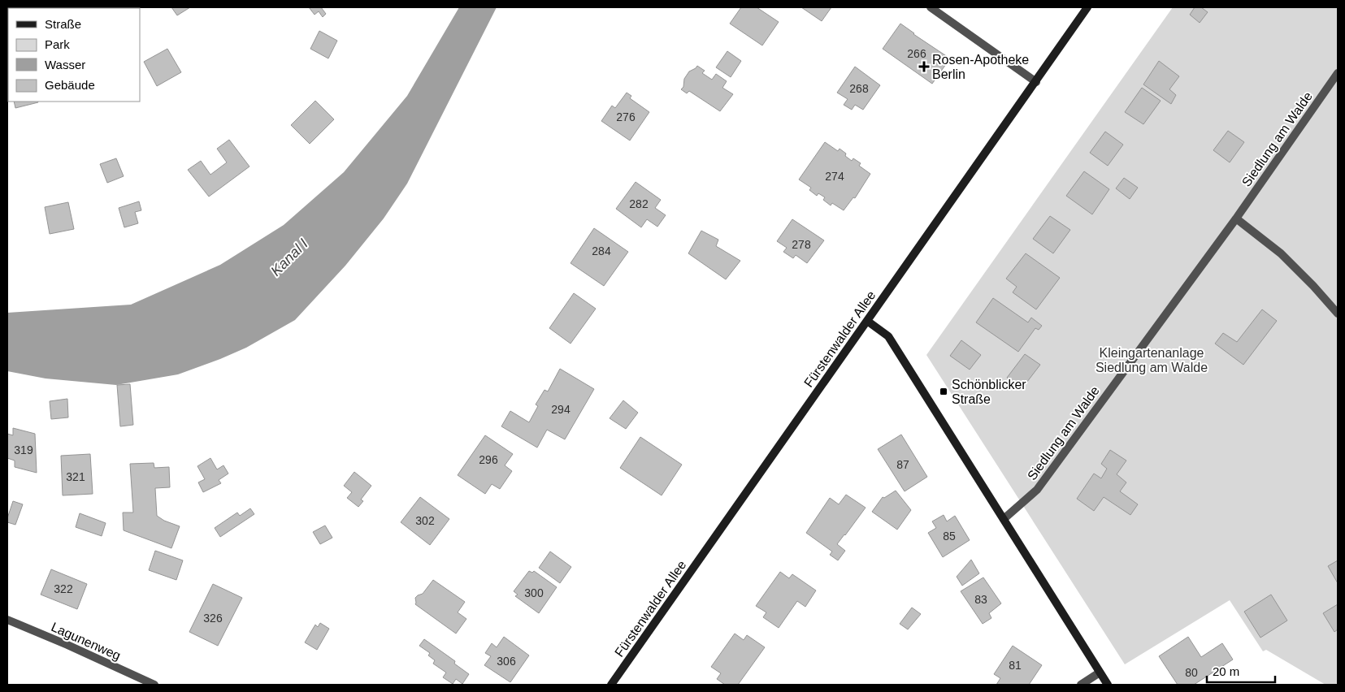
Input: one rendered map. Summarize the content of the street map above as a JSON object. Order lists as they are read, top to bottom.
{
  "streets": {
    "main road": ["Fürstenwalder Allee"],
    "street": ["Siedlung am Walde", "Lagunenweg"]
  },
  "water": ["Kanal I"],
  "parks": ["Kleingartenanlage Siedlung am Walde"],
  "places": {
    "health": ["Rosen-Apotheke Berlin"],
    "transit": ["Schönblicker Straße"]
  },
  "house_numbers": [
    "266",
    "268",
    "276",
    "274",
    "282",
    "278",
    "284",
    "294",
    "319",
    "296",
    "87",
    "321",
    "302",
    "85",
    "322",
    "300",
    "83",
    "326",
    "306",
    "81",
    "80"
  ],
  "legend": [
    "Straße",
    "Park",
    "Wasser",
    "Gebäude"
  ],
  "scale_bar": "20 m"
}
